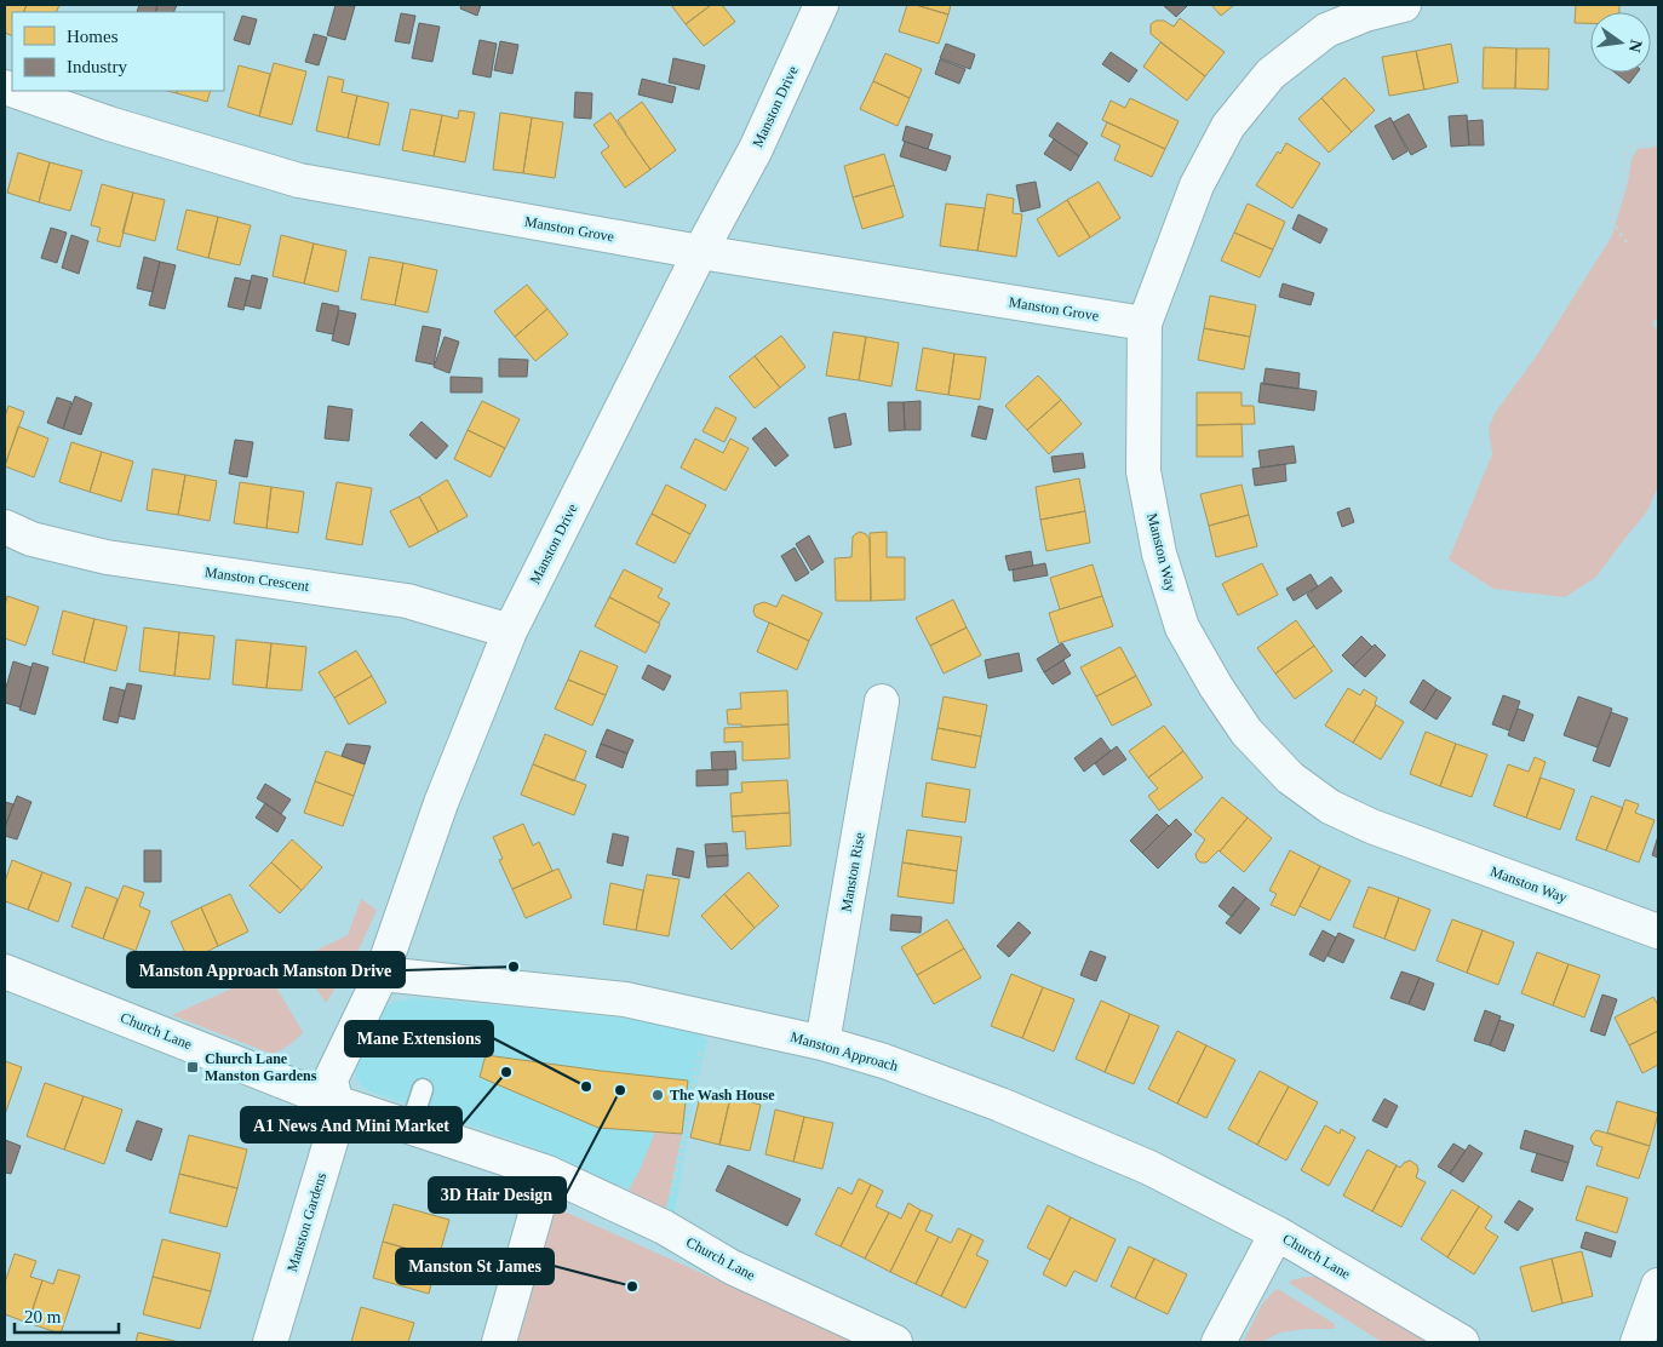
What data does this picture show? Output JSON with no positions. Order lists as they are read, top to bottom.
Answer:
{
  "streets": {
    "street": [
      "Manston Drive",
      "Manston Grove",
      "Manston Way",
      "Manston Crescent",
      "Manston Rise",
      "Church Lane",
      "Manston Approach",
      "Manston Gardens"
    ]
  },
  "crossings": [
    ["Manston Drive", "Manston Grove"],
    ["Manston Drive", "Manston Crescent"],
    ["Manston Drive", "Church Lane"],
    ["Manston Drive", "Manston Approach"],
    ["Manston Drive", "Manston Gardens"],
    ["Manston Grove", "Manston Way"],
    ["Manston Rise", "Manston Approach"],
    ["Church Lane", "Manston Approach"],
    ["Church Lane", "Manston Gardens"]
  ],
  "places": {
    "other": [
      "Manston Approach Manston Drive",
      "A1 News And Mini Market",
      "Mane Extensions",
      "3D Hair Design",
      "The Wash House",
      "Manston St James"
    ],
    "transit": ["Church Lane Manston Gardens"]
  },
  "legend": ["Homes", "Industry"],
  "scale_bar": "20 m",
  "north": "right"
}
